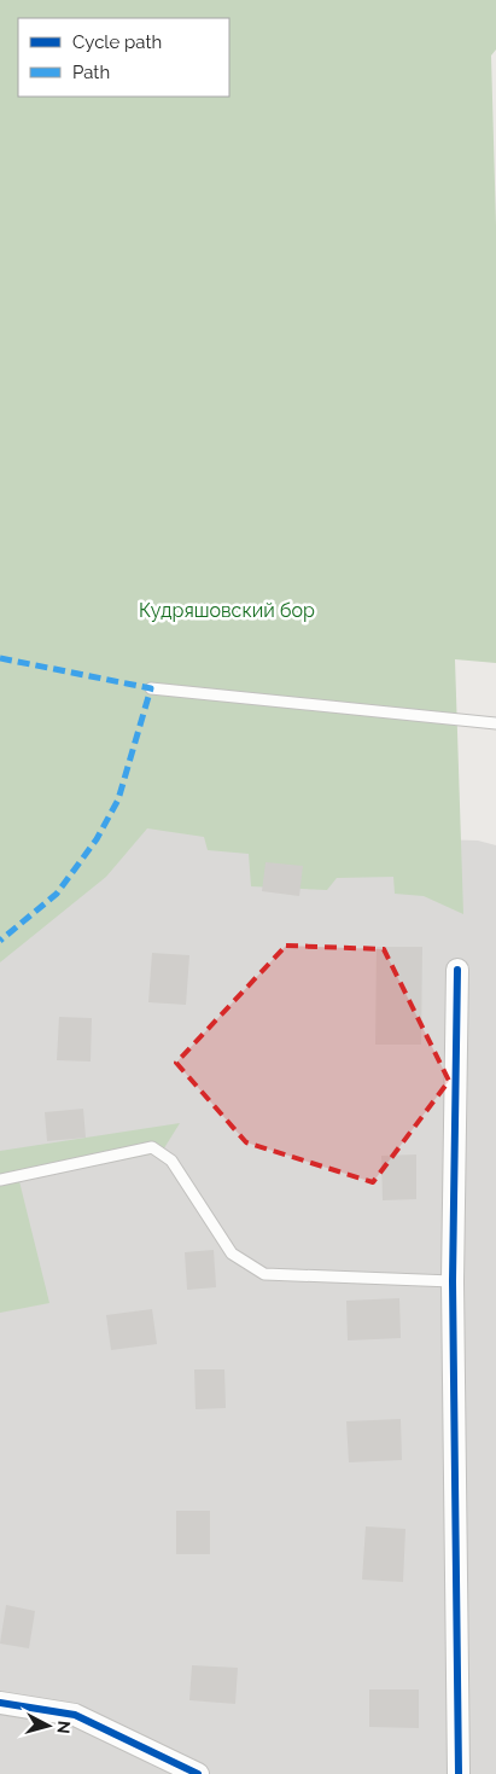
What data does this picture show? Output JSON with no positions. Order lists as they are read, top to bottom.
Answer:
{
  "parks": ["Кудряшовский бор"],
  "legend": ["Cycle path", "Path"],
  "north": "right"
}
